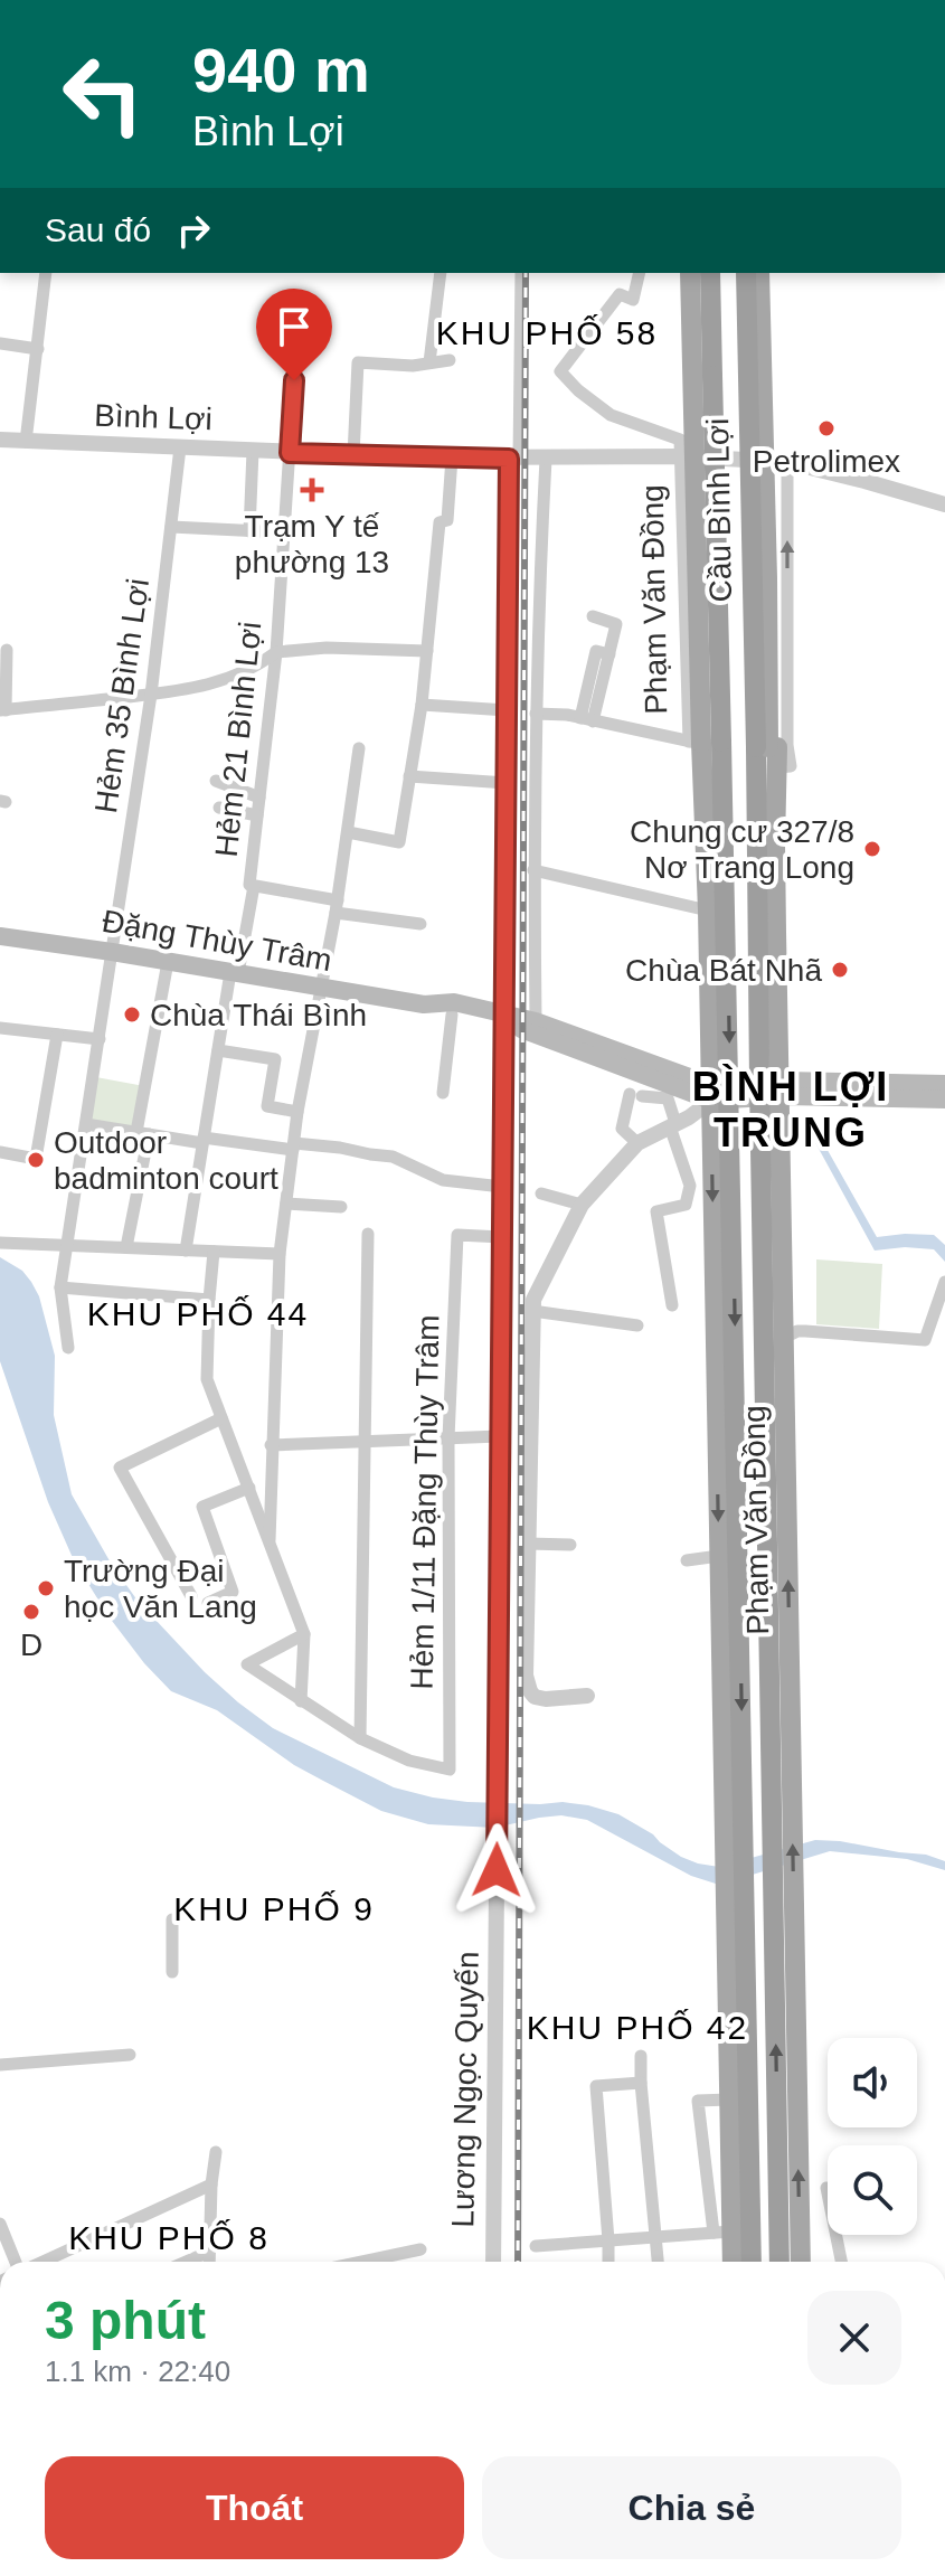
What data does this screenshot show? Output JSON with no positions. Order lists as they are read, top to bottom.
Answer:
{
  "streets": {
    "highway": ["Cầu Bình Lợi", "Phạm Văn Đồng"],
    "main road": ["Đặng Thùy Trâm"],
    "street": [
      "Bình Lợi",
      "Hẻm 35 Bình Lợi",
      "Hẻm 21 Bình Lợi",
      "Hẻm 1/11 Đặng Thùy Trâm",
      "Lương Ngọc Quyến"
    ]
  },
  "crossings": [
    ["Bình Lợi", "Phạm Văn Đồng"],
    ["Bình Lợi", "Hẻm 35 Bình Lợi"],
    ["Bình Lợi", "Hẻm 21 Bình Lợi"],
    ["Bình Lợi", "Lương Ngọc Quyến"],
    ["Cầu Bình Lợi", "Phạm Văn Đồng"],
    ["Phạm Văn Đồng", "Đặng Thùy Trâm"],
    ["Hẻm 35 Bình Lợi", "Đặng Thùy Trâm"],
    ["Hẻm 21 Bình Lợi", "Đặng Thùy Trâm"],
    ["Đặng Thùy Trâm", "Lương Ngọc Quyến"],
    ["Hẻm 1/11 Đặng Thùy Trâm", "Lương Ngọc Quyến"]
  ],
  "districts": [
    "KHU PHỐ 58",
    "BÌNH LỢI TRUNG",
    "KHU PHỐ 44",
    "KHU PHỐ 9",
    "KHU PHỐ 42",
    "KHU PHỐ 8"
  ],
  "places": {
    "other": [
      "Petrolimex",
      "Chung cư 327/8 Nơ Trang Long",
      "Chùa Bát Nhã",
      "Chùa Thái Bình",
      "Outdoor badminton court",
      "Trường Đại học Văn Lang",
      "D"
    ],
    "health": ["Trạm Y tế phường 13"]
  },
  "page": {
    "turn": ["940 m", "Bình Lợi"],
    "then": "Sau đó",
    "heading": ["3 phút", "1.1 km · 22:40"],
    "buttons": ["Thoát", "Chia sẻ"]
  }
}
